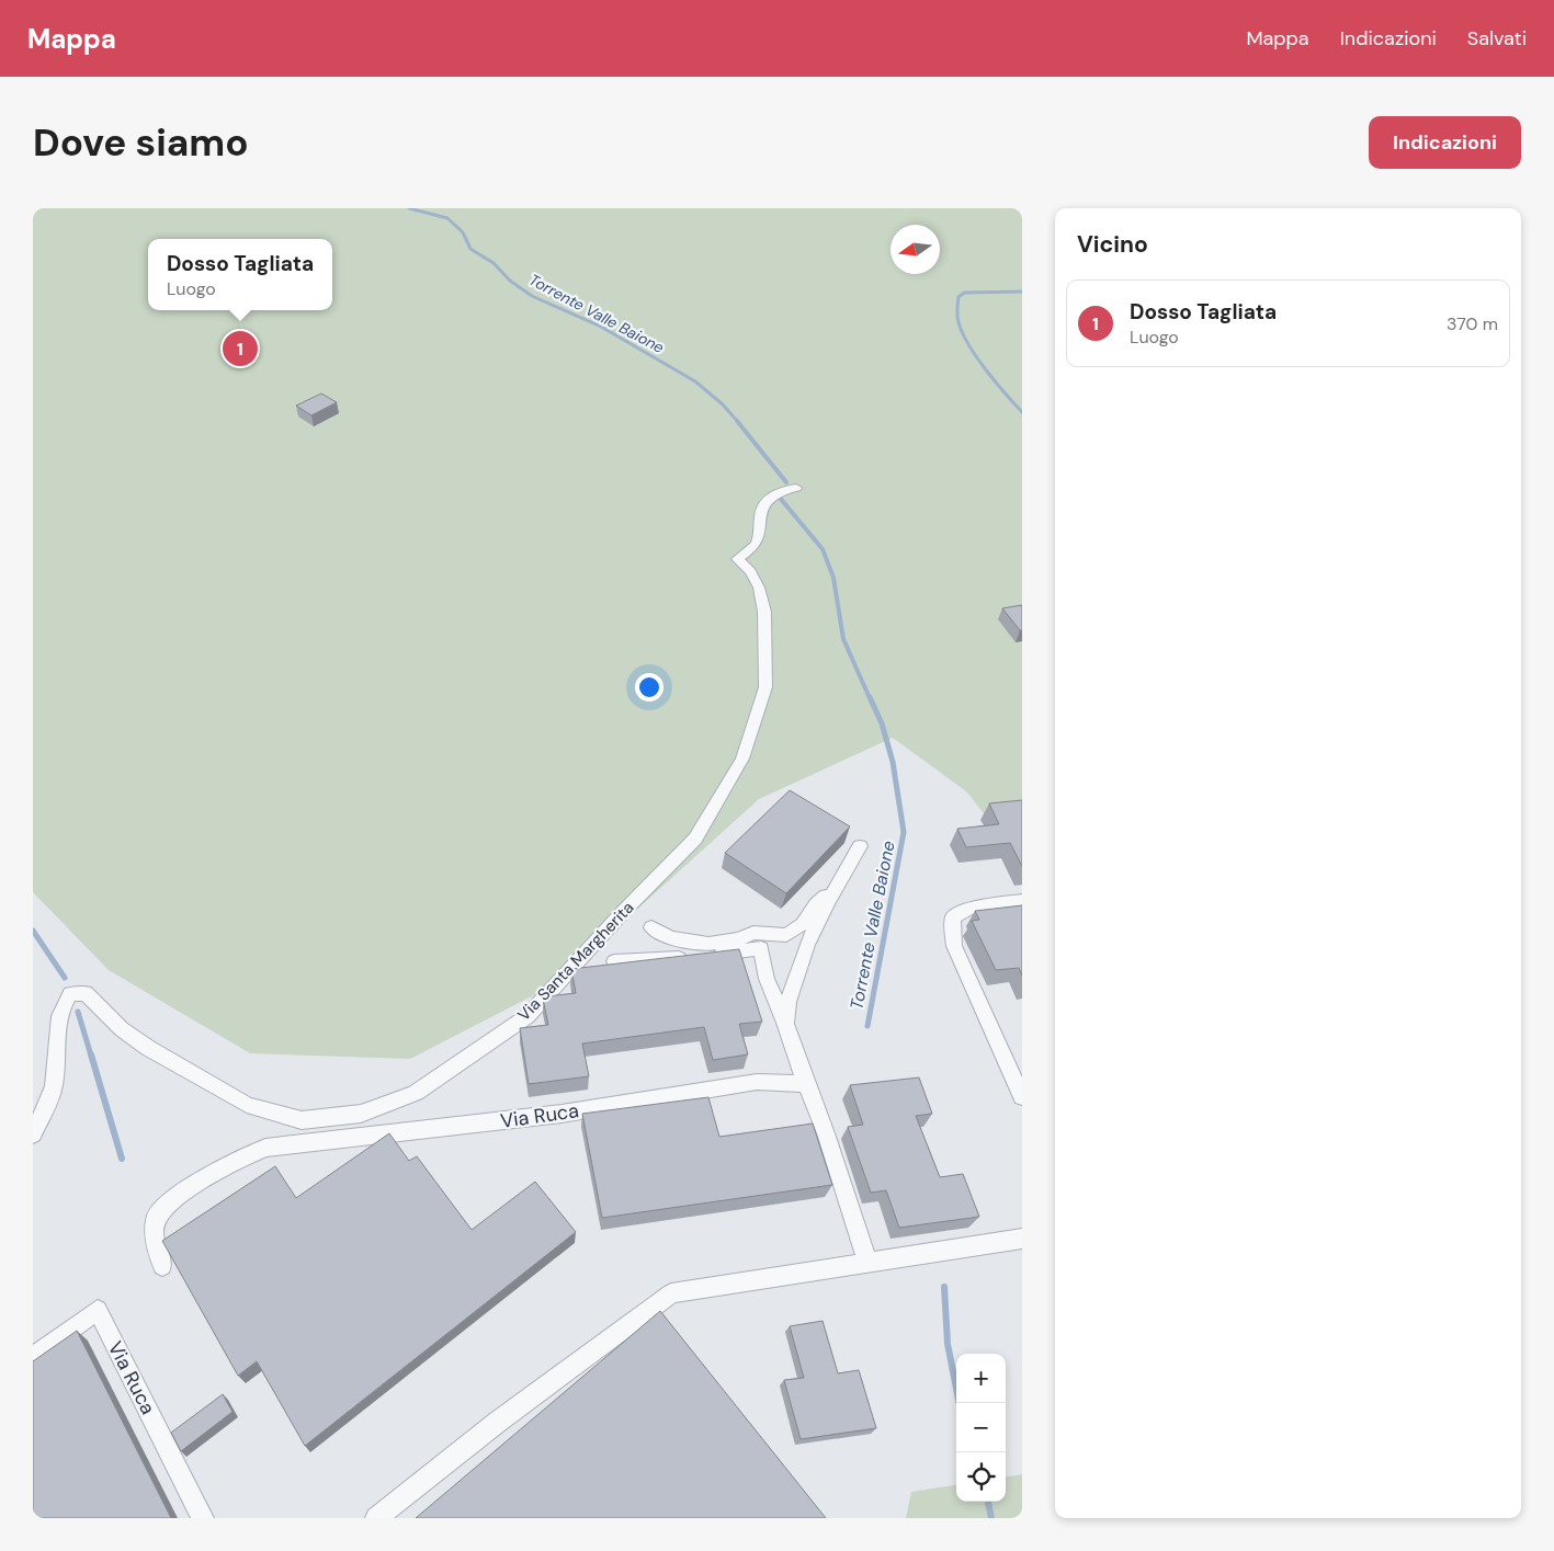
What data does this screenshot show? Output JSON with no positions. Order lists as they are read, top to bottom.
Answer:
{
  "streets": {
    "street": ["Via Santa Margherita", "Via Ruca"]
  },
  "water": ["Torrente Valle Baione"],
  "north": "left",
  "page": {
    "header": "Mappa",
    "nav": ["Mappa", "Indicazioni", "Salvati"],
    "buttons": "Indicazioni",
    "title": "Dove siamo",
    "heading": "Vicino",
    "popup": ["Dosso Tagliata", "Luogo"],
    "list": [
      {
        "mark": "1",
        "name": "Dosso Tagliata",
        "note": "Luogo",
        "value": "370 m"
      }
    ],
    "pins": "1",
    "map_buttons": ["+", "−"]
  }
}
